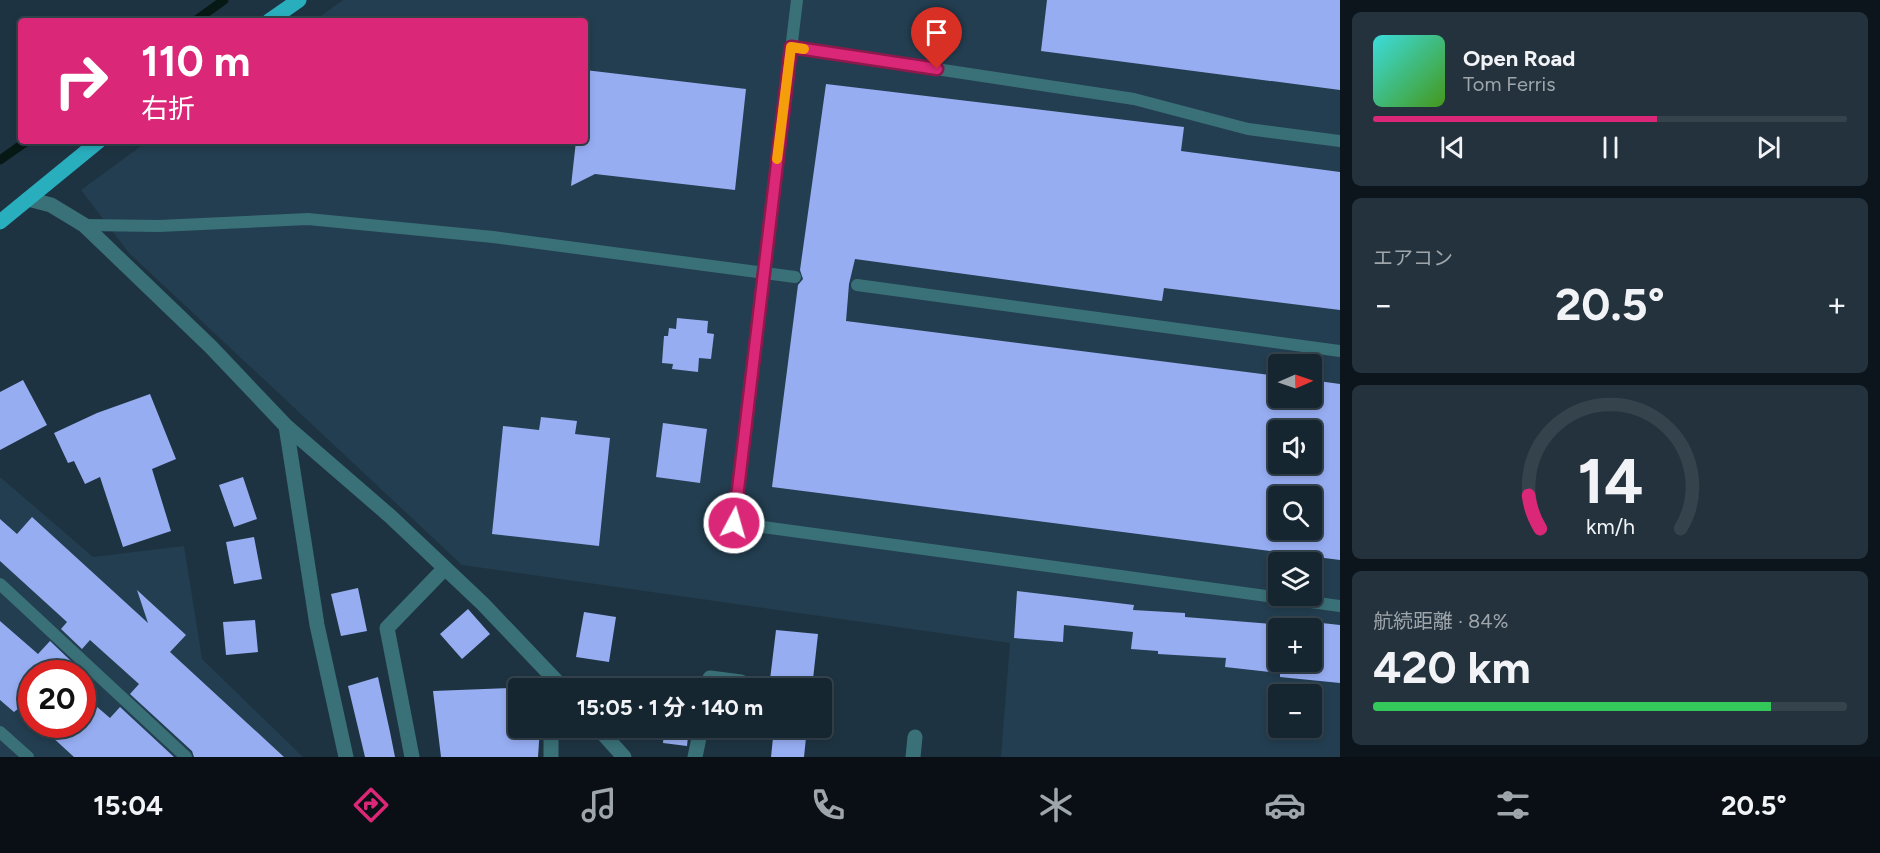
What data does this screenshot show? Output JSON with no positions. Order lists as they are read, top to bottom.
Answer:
{
  "north": "right",
  "page": {
    "turn": ["110 m", "右折"],
    "song": ["Open Road", "Tom Ferris"],
    "tile": [
      "エアコン",
      ["航続距離 · 84%", "420 km"]
    ],
    "heat": ["−", "20.5°", "+"],
    "map_buttons": ["+", "−"],
    "limit": "20",
    "trip": "15:05 · 1 分 · 140 m",
    "tabs": ["15:04", "20.5°"],
    "gauge": ["14", "km/h"]
  }
}
